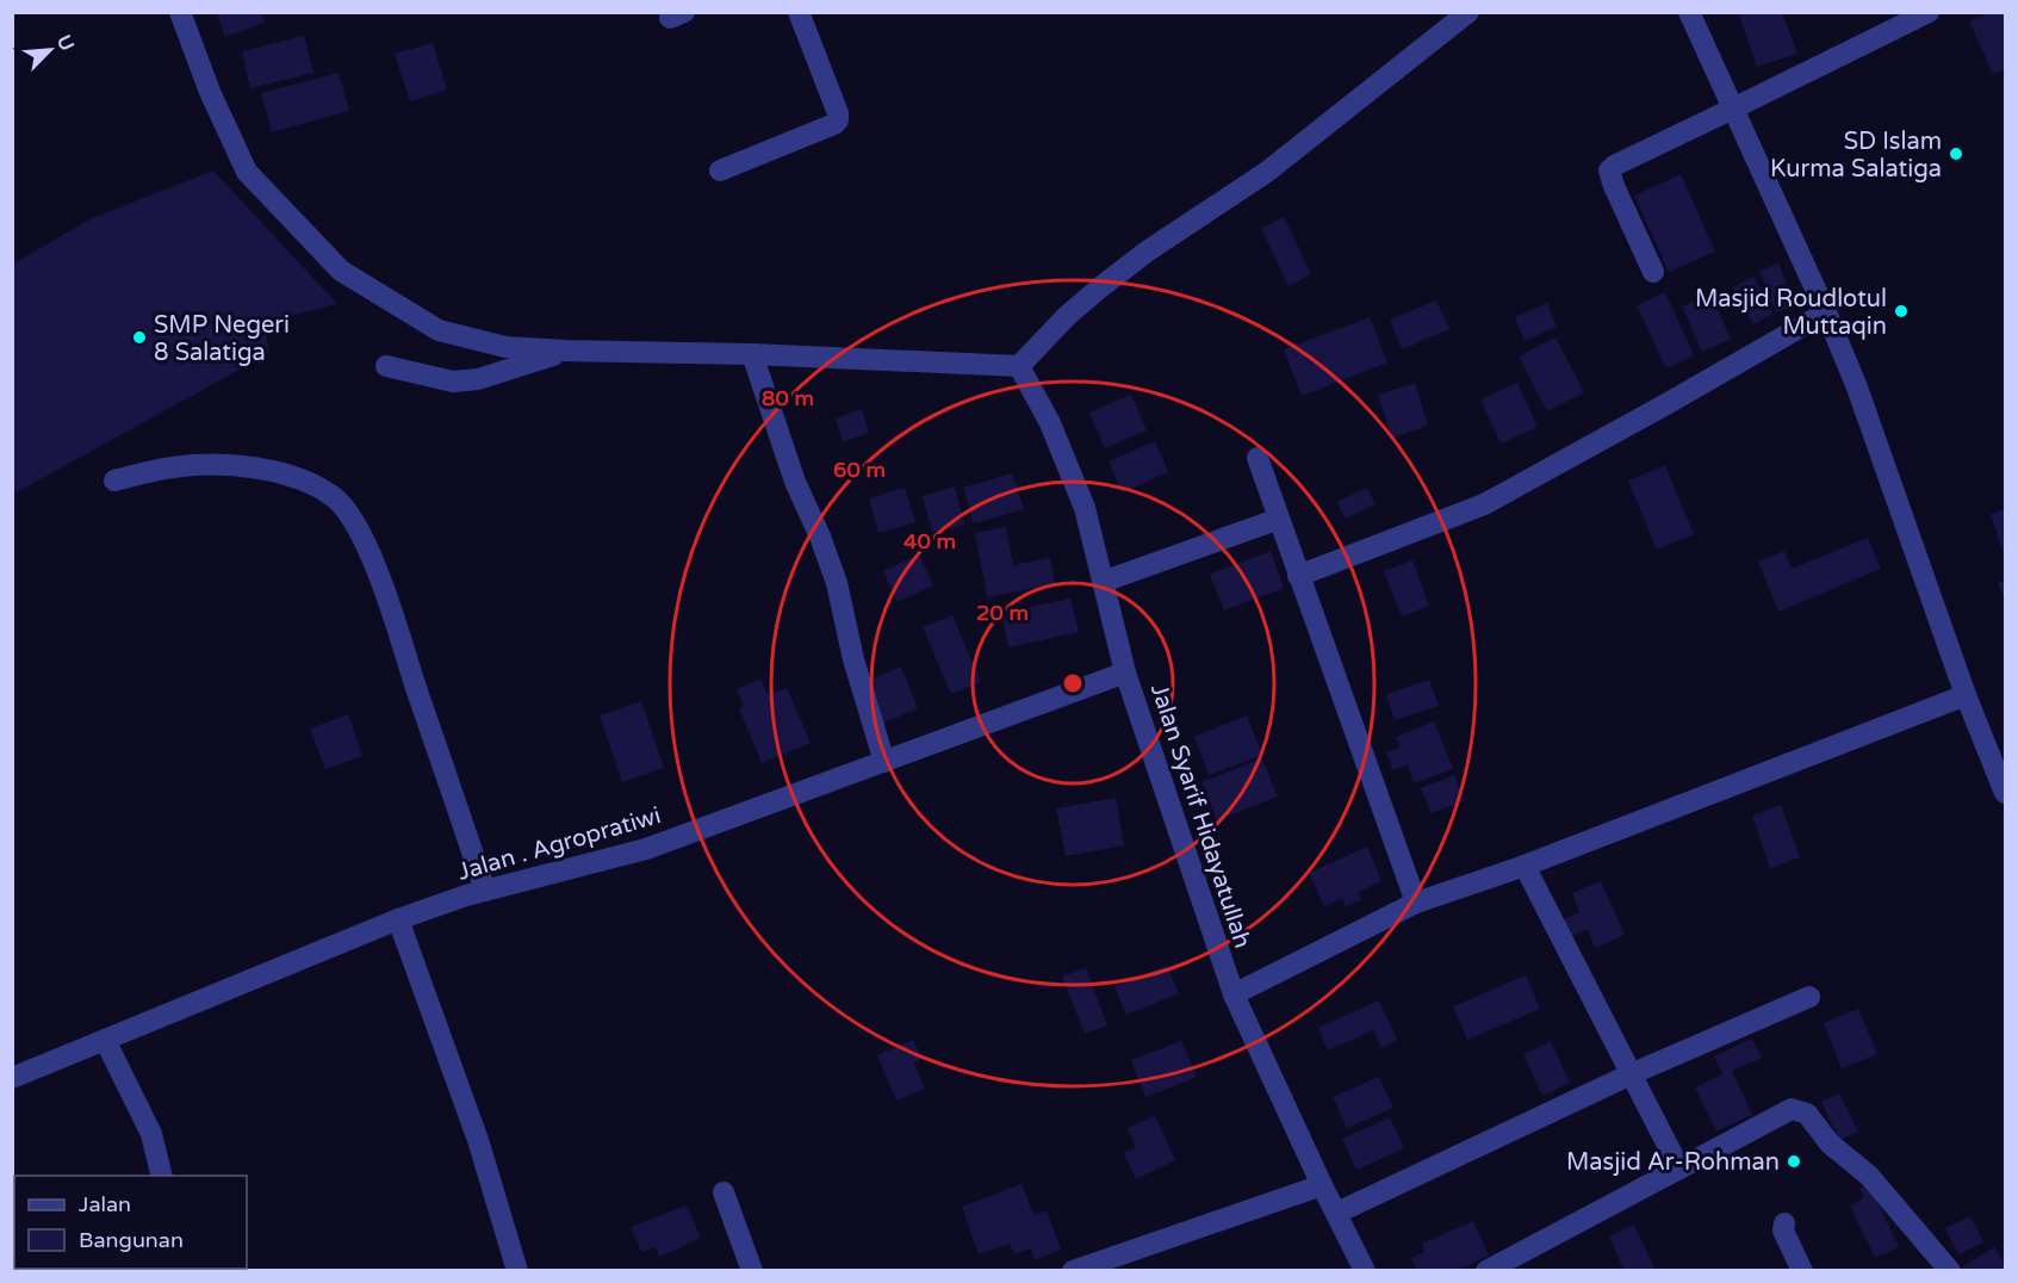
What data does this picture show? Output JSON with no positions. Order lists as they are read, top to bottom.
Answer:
{
  "streets": {
    "street": ["Jalan Syarif Hidayatullah", "Jalan . Agropratiwi"]
  },
  "crossings": [
    ["Jalan Syarif Hidayatullah", "Jalan . Agropratiwi"]
  ],
  "places": [
    "SD Islam Kurma Salatiga",
    "Masjid Roudlotul Muttaqin",
    "SMP Negeri 8 Salatiga",
    "Masjid Ar-Rohman"
  ],
  "legend": ["Jalan", "Bangunan"],
  "north": "top right",
  "rings": [
    "80 m",
    "60 m",
    "40 m",
    "20 m"
  ]
}
